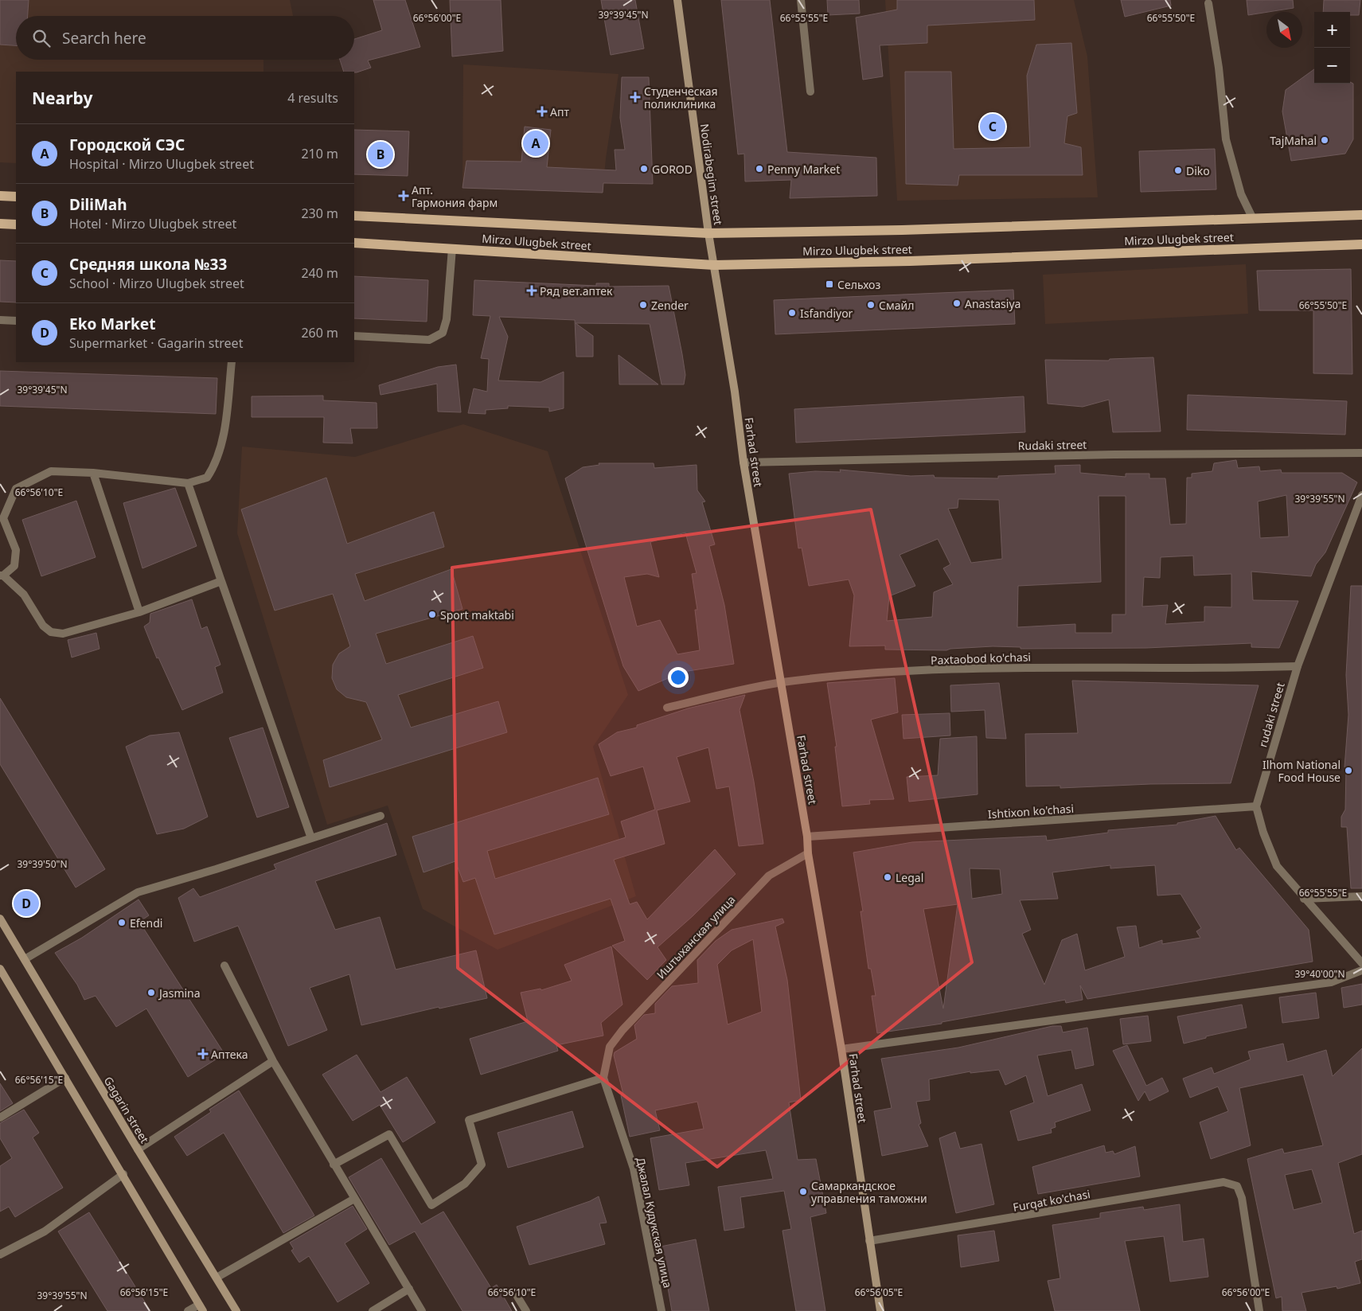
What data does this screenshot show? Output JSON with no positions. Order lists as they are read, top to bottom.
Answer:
{
  "streets": {
    "main road": ["Mirzo Ulugbek street"],
    "street": [
      "Nodirabegim street",
      "Rudaki street",
      "Farhad street",
      "Paxtaobod ko'chasi",
      "rudaki street",
      "Ishtixon ko'chasi",
      "Иштыханская улица",
      "Gagarin street",
      "Furqat ko'chasi",
      "Джалал Кудукская улица"
    ]
  },
  "crossings": [
    ["Nodirabegim street", "Mirzo Ulugbek street"],
    ["Nodirabegim street", "Farhad street"],
    ["Mirzo Ulugbek street", "Farhad street"],
    ["Rudaki street", "Farhad street"],
    ["Farhad street", "Paxtaobod ko'chasi"],
    ["Farhad street", "Ishtixon ko'chasi"],
    ["Farhad street", "Иштыханская улица"],
    ["Farhad street", "Furqat ko'chasi"],
    ["Paxtaobod ko'chasi", "rudaki street"],
    ["rudaki street", "Ishtixon ko'chasi"],
    ["Иштыханская улица", "Джалал Кудукская улица"]
  ],
  "places": {
    "health": [
      "Студенческая поликлиника",
      "Апт",
      "Апт. Гармония фарм",
      "Ряд вет.аптек",
      "Аптека"
    ],
    "other": [
      "TajMahal",
      "GOROD",
      "Penny Market",
      "Diko",
      "Anastasiya",
      "Zender",
      "Смайл",
      "Isfandiyor",
      "Sport maktabi",
      "Ilhom National Food House",
      "Legal",
      "Efendi",
      "Jasmina",
      "Самаркандское управления таможни"
    ],
    "transit": ["Сельхоз"]
  },
  "north": "bottom right",
  "page": {
    "map_buttons": ["+", "−"],
    "search": "Search here",
    "heading": ["Nearby", "4 results"],
    "pins": [
      "C",
      "A",
      "B",
      "D"
    ],
    "list": [
      {
        "mark": "A",
        "name": "Городской СЭС",
        "note": "Hospital · Mirzo Ulugbek street",
        "value": "210 m"
      },
      {
        "mark": "B",
        "name": "DiliMah",
        "note": "Hotel · Mirzo Ulugbek street",
        "value": "230 m"
      },
      {
        "mark": "C",
        "name": "Средняя школа №33",
        "note": "School · Mirzo Ulugbek street",
        "value": "240 m"
      },
      {
        "mark": "D",
        "name": "Eko Market",
        "note": "Supermarket · Gagarin street",
        "value": "260 m"
      }
    ]
  },
  "coordinates": [
    "39°39'45\"N",
    "66°56'00\"E",
    "66°55'55\"E",
    "66°55'50\"E",
    "66°56'10\"E",
    "39°39'55\"N",
    "39°39'50\"N",
    "39°40'00\"N",
    "66°56'15\"E",
    "66°56'05\"E"
  ]
}
